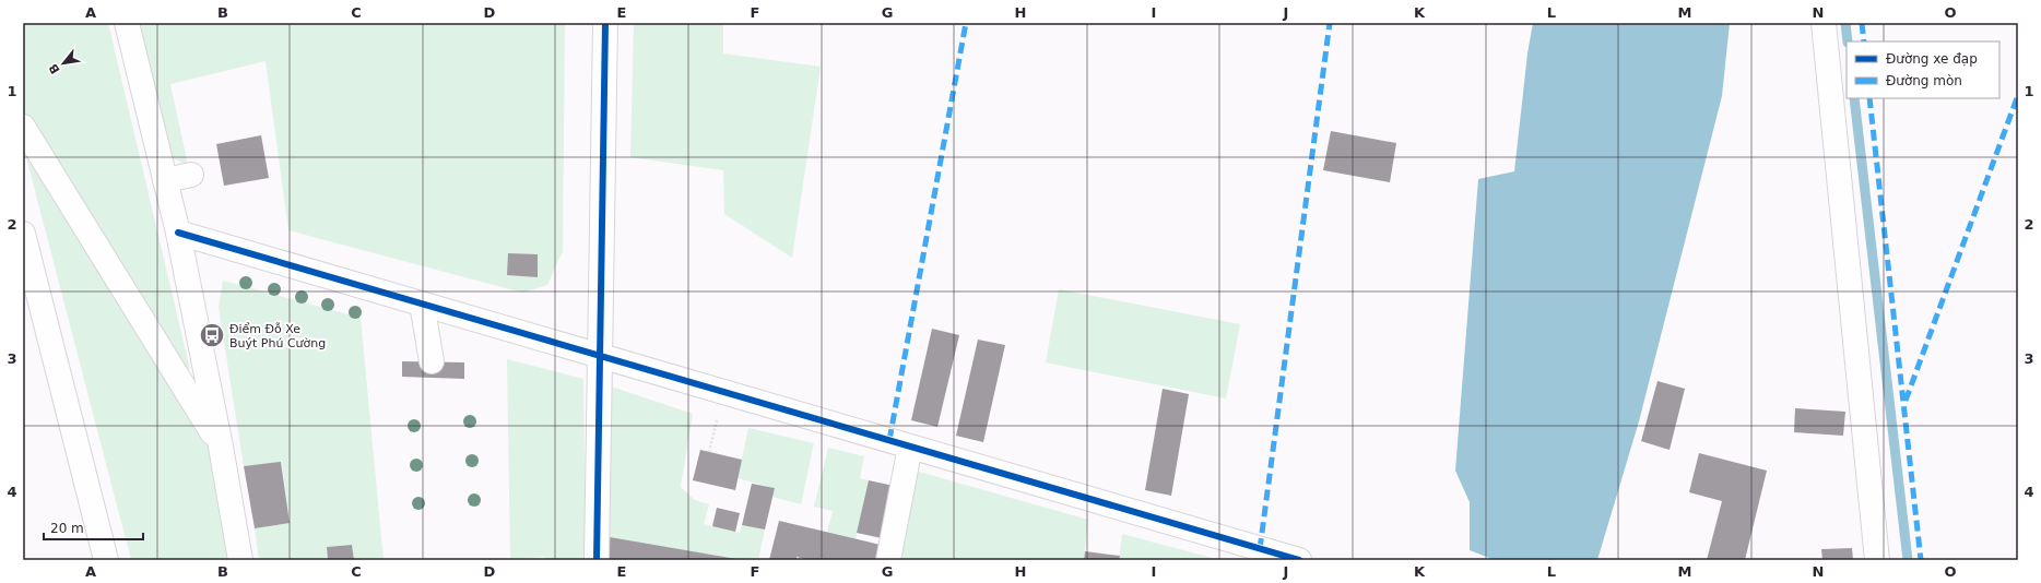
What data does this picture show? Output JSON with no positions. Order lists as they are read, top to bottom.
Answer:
{
  "places": {
    "bus stop": ["Điểm Đỗ Xe Buýt Phú Cường"]
  },
  "legend": ["Đường xe đạp", "Đường mòn"],
  "scale_bar": "20 m",
  "north": "bottom left",
  "grid": {
    "columns": [
      "A",
      "B",
      "C",
      "D",
      "E",
      "F",
      "G",
      "H",
      "I",
      "J",
      "K",
      "L",
      "M",
      "N",
      "O"
    ],
    "rows": [
      "1",
      "2",
      "3",
      "4"
    ]
  }
}
